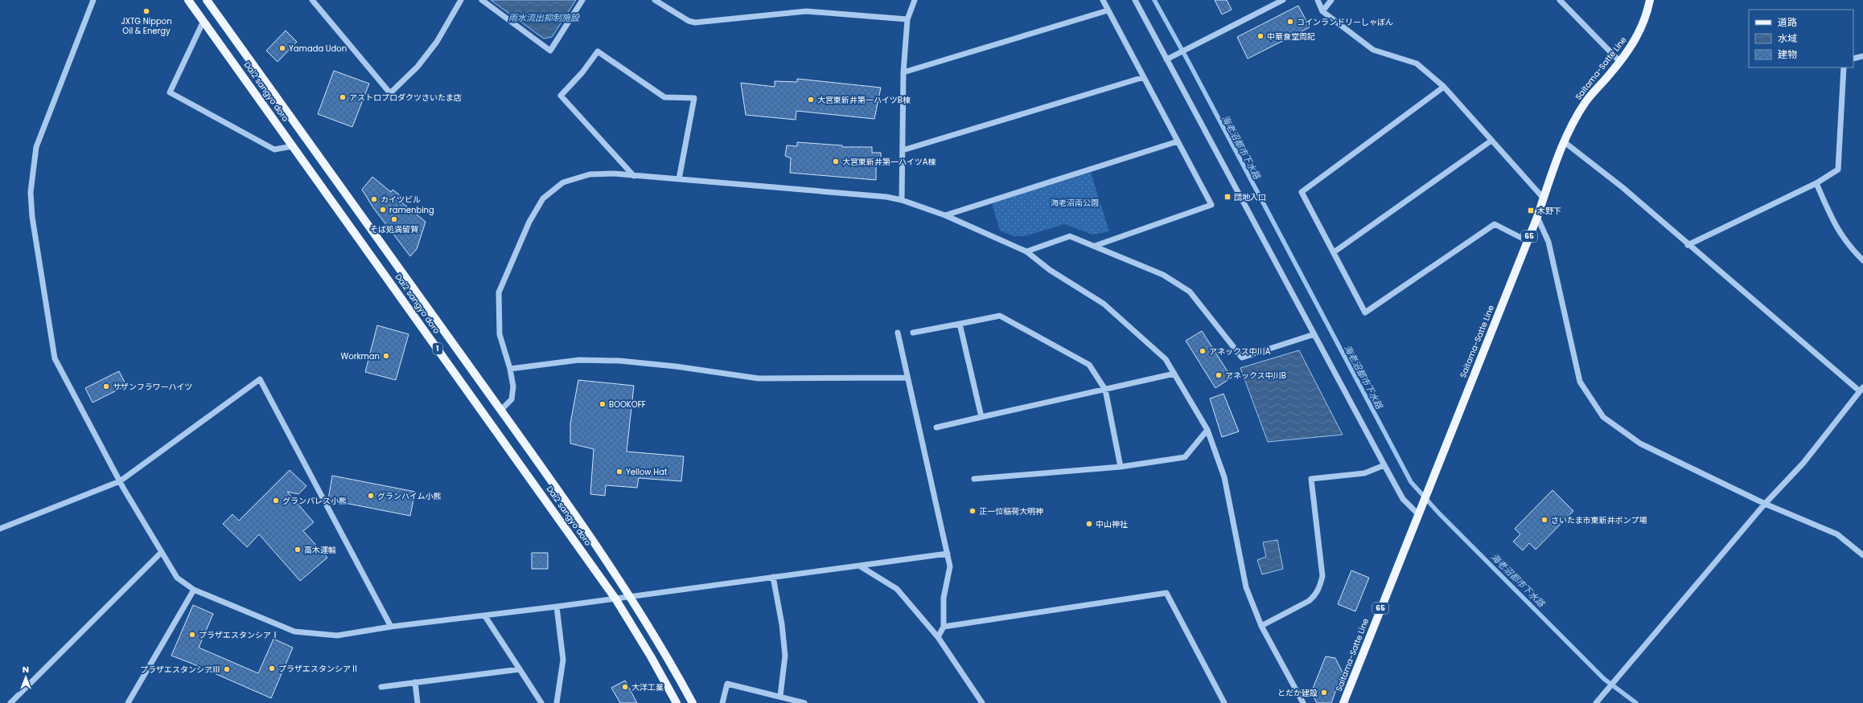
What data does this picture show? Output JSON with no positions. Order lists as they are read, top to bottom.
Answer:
{
  "streets": {
    "main road": [
      "Saitama-Satte Line",
      "Dai2 sangyo doro",
      "65",
      "1"
    ]
  },
  "water": ["雨水流出抑制施設", "海老沼都市下水路"],
  "parks": ["海老沼南公園"],
  "places": {
    "other": [
      "JXTG Nippon Oil & Energy",
      "コインランドリーしゃぼん",
      "中華食堂周記",
      "Yamada Udon",
      "アストロプロダクツさいたま店",
      "大宮東新井第一ハイツB棟",
      "大宮東新井第一ハイツA棟",
      "カイツビル",
      "ramenbing",
      "そば処満留賀",
      "アネックス中川A",
      "Workman",
      "アネックス中川B",
      "サザンフラワーハイツ",
      "BOOKOFF",
      "Yellow Hat",
      "グランハイム小熊",
      "グランパレス小熊",
      "正一位稲荷大明神",
      "さいたま市東新井ポンプ場",
      "中山神社",
      "高木運輸",
      "プラザエスタンシアⅠ",
      "プラザエスタンシアⅡ",
      "プラザエスタンシアⅢ",
      "大洋工業",
      "とだか建設"
    ],
    "transit": ["団地入口", "木野下"]
  },
  "legend": ["道路", "水域", "建物"],
  "north": "top"
}
